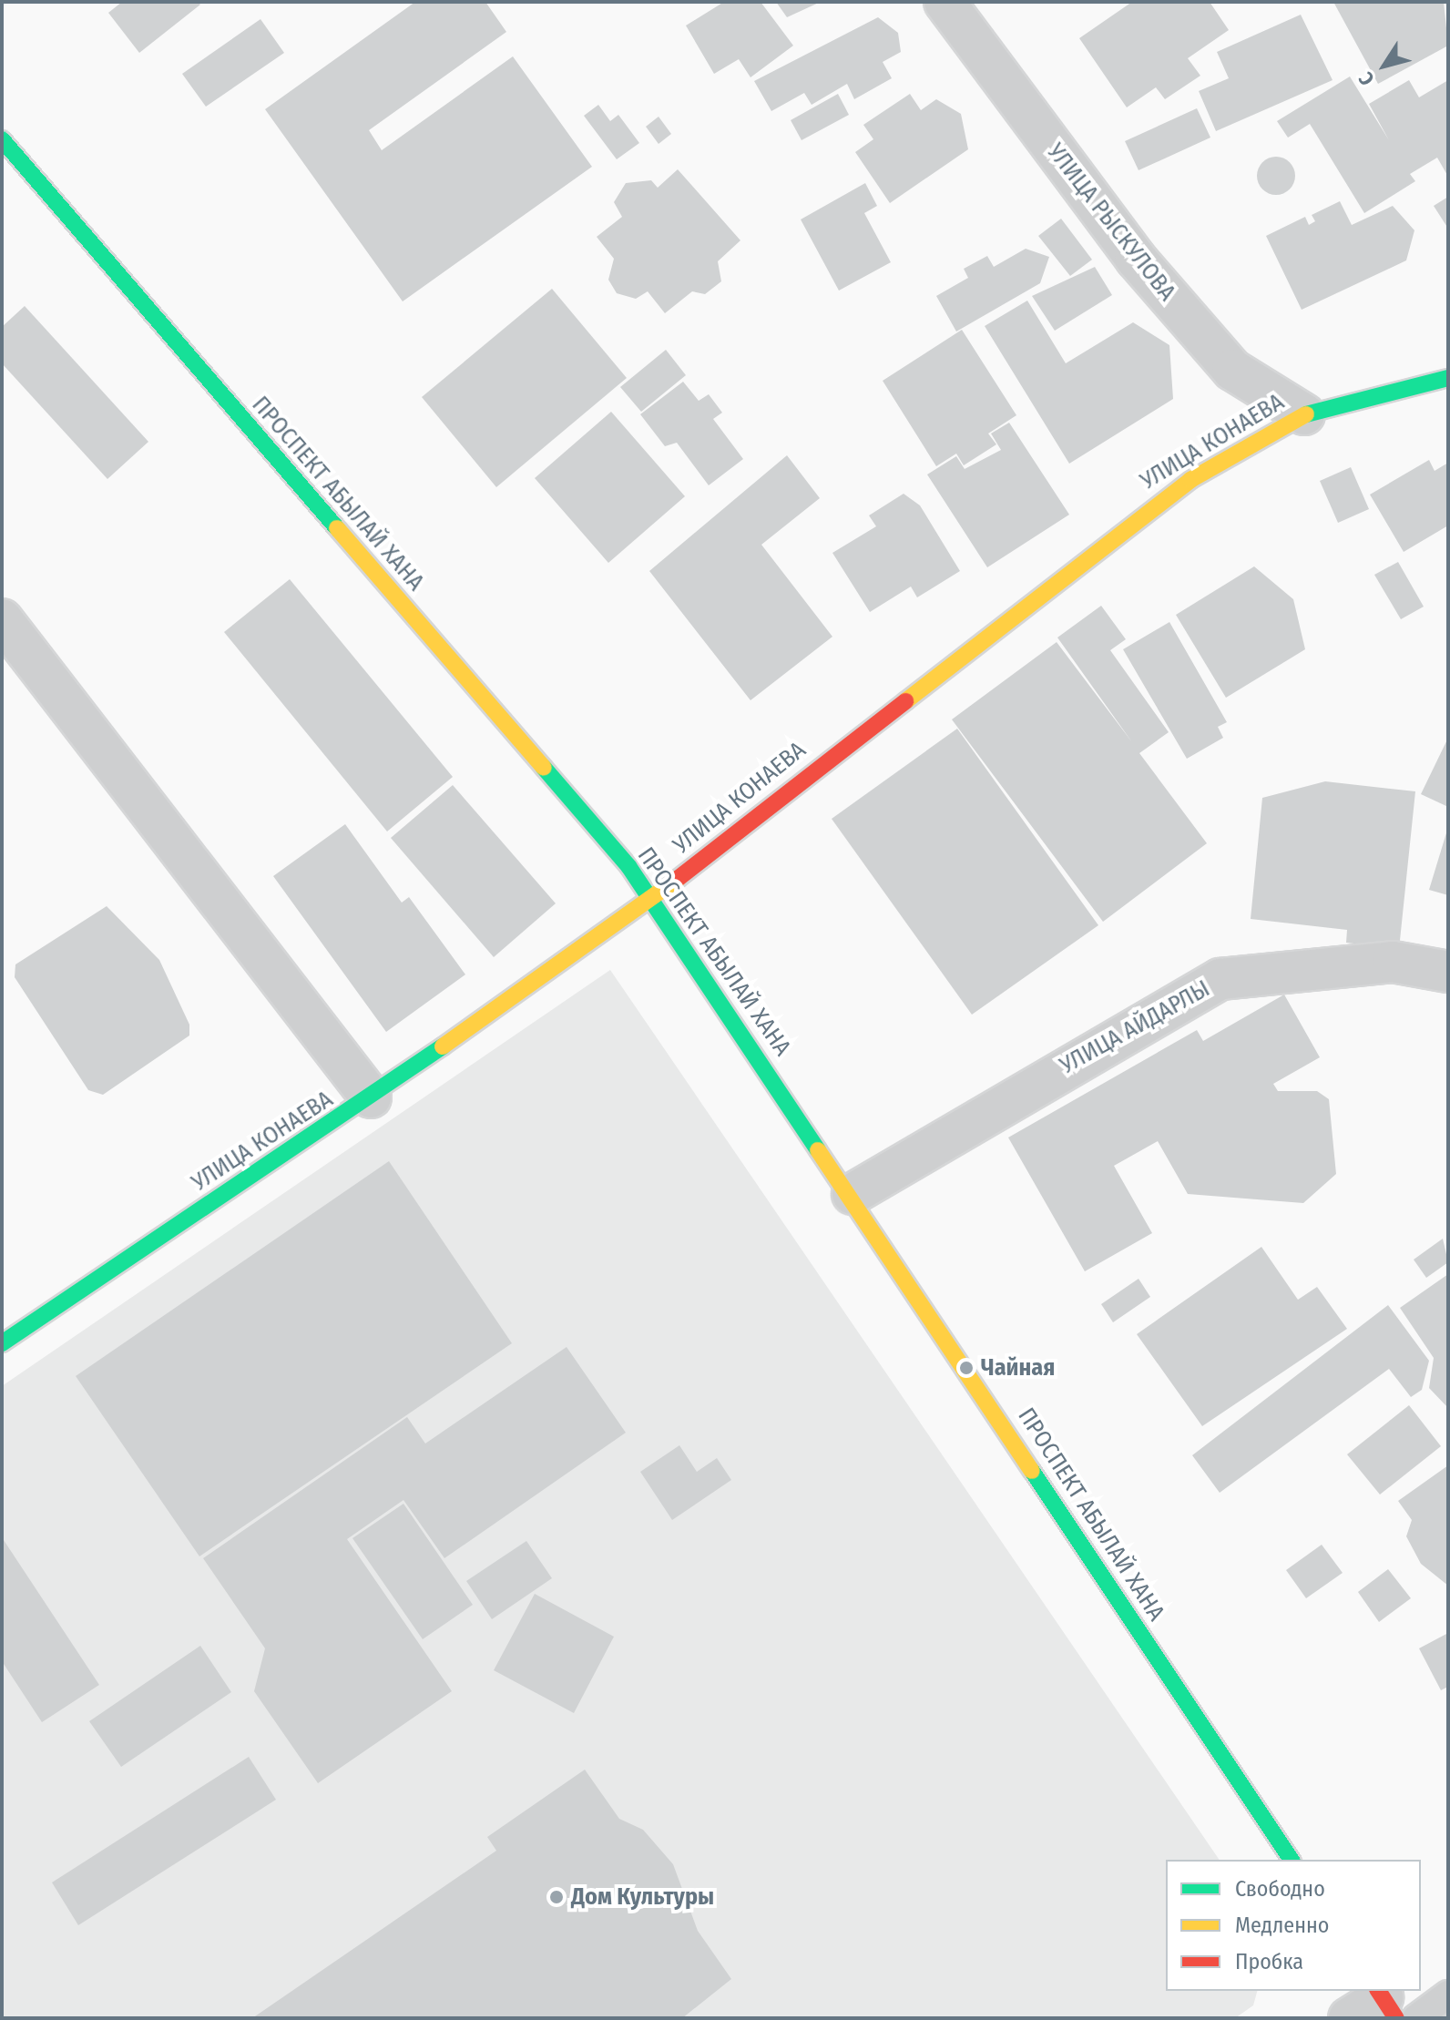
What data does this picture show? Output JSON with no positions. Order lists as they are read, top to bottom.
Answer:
{
  "streets": {
    "main road": ["УЛИЦА КОНАЕВА", "ПРОСПЕКТ АБЫЛАЙ ХАНА"],
    "street": ["УЛИЦА РЫСКУЛОВА", "УЛИЦА АЙДАРЛЫ"]
  },
  "crossings": [
    ["УЛИЦА РЫСКУЛОВА", "УЛИЦА КОНАЕВА"],
    ["УЛИЦА КОНАЕВА", "ПРОСПЕКТ АБЫЛАЙ ХАНА"],
    ["ПРОСПЕКТ АБЫЛАЙ ХАНА", "УЛИЦА АЙДАРЛЫ"]
  ],
  "places": ["Чайная", "Дом Культуры"],
  "legend": ["Свободно", "Медленно", "Пробка"],
  "north": "bottom left"
}
